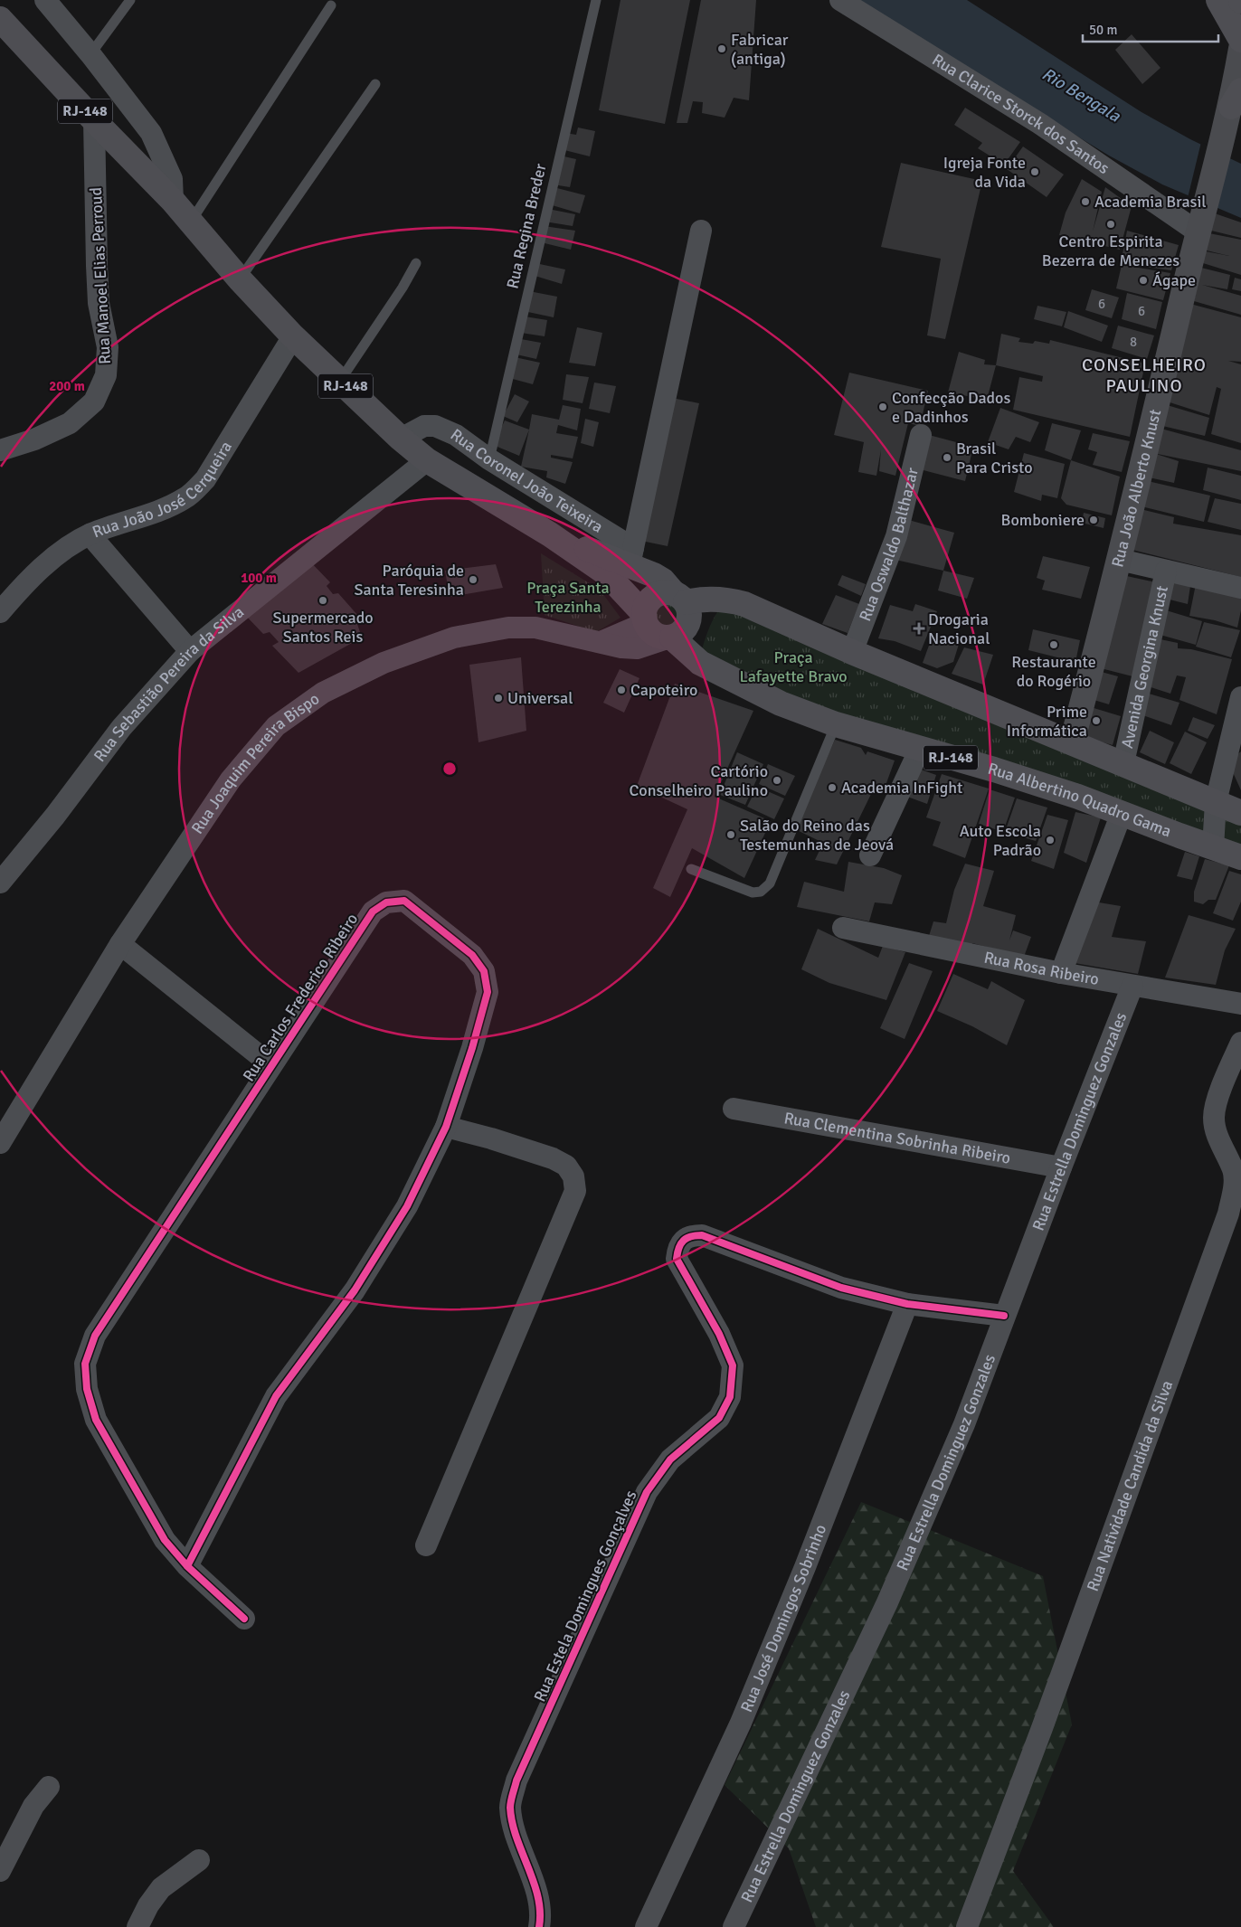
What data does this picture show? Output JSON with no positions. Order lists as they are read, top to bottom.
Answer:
{
  "streets": {
    "main road": ["RJ-148", "Rua Albertino Quadro Gama"],
    "street": [
      "Rua Clarice Storck dos Santos",
      "Rua Manoel Elias Perroud",
      "Rua Coronel João Teixeira",
      "Rua João José Cerqueira",
      "Rua João Alberto Knust",
      "Rua Oswaldo Balthazar",
      "Avenida Georgina Knust",
      "Rua Sebastião Pereira da Silva",
      "Rua Joaquim Pereira Bispo",
      "Rua Rosa Ribeiro",
      "Rua Carlos Frederico Ribeiro",
      "Rua Estrella Dominguez Gonzales",
      "Rua Clementina Sobrinha Ribeiro",
      "Rua Natividade Candida da Silva",
      "Rua Estela Domingues Gonçalves",
      "Rua José Domingos Sobrinho"
    ],
    "lane": ["Rua Regina Breder"]
  },
  "crossings": [
    ["RJ-148", "Rua Manoel Elias Perroud"],
    ["RJ-148", "Rua Coronel João Teixeira"],
    ["RJ-148", "Rua João José Cerqueira"],
    ["RJ-148", "Rua Sebastião Pereira da Silva"],
    ["RJ-148", "Rua Joaquim Pereira Bispo"],
    ["RJ-148", "Rua Albertino Quadro Gama"],
    ["Rua Clarice Storck dos Santos", "Rua João Alberto Knust"],
    ["Rua Regina Breder", "Rua Coronel João Teixeira"],
    ["Rua Joaquim Pereira Bispo", "Rua Albertino Quadro Gama"],
    ["Rua Joaquim Pereira Bispo", "Rua Carlos Frederico Ribeiro"],
    ["Rua Rosa Ribeiro", "Rua Estrella Dominguez Gonzales"],
    ["Rua Estrella Dominguez Gonzales", "Rua Clementina Sobrinha Ribeiro"],
    ["Rua Estrella Dominguez Gonzales", "Rua Estela Domingues Gonçalves"],
    ["Rua Estela Domingues Gonçalves", "Rua José Domingos Sobrinho"]
  ],
  "districts": ["CONSELHEIRO PAULINO"],
  "water": ["Rio Bengala"],
  "parks": ["Praça Santa Terezinha", "Praça Lafayette Bravo"],
  "places": {
    "other": [
      "Fabricar (antiga)",
      "Igreja Fonte da Vida",
      "Academia Brasil",
      "Centro Espirita Bezerra de Menezes",
      "Ágape",
      "Confecção Dados e Dadinhos",
      "Brasil Para Cristo",
      "Bomboniere",
      "Paróquia de Santa Teresinha",
      "Supermercado Santos Reis",
      "Restaurante do Rogério",
      "Capoteiro",
      "Universal",
      "Prime Informática",
      "Cartório Conselheiro Paulino",
      "Academia InFight",
      "Salão do Reino das Testemunhas de Jeová",
      "Auto Escola Padrão"
    ],
    "health": ["Drogaria Nacional"]
  },
  "house_numbers": ["6", "6", "8"],
  "scale_bar": "50 m",
  "rings": ["200 m", "100 m"]
}
